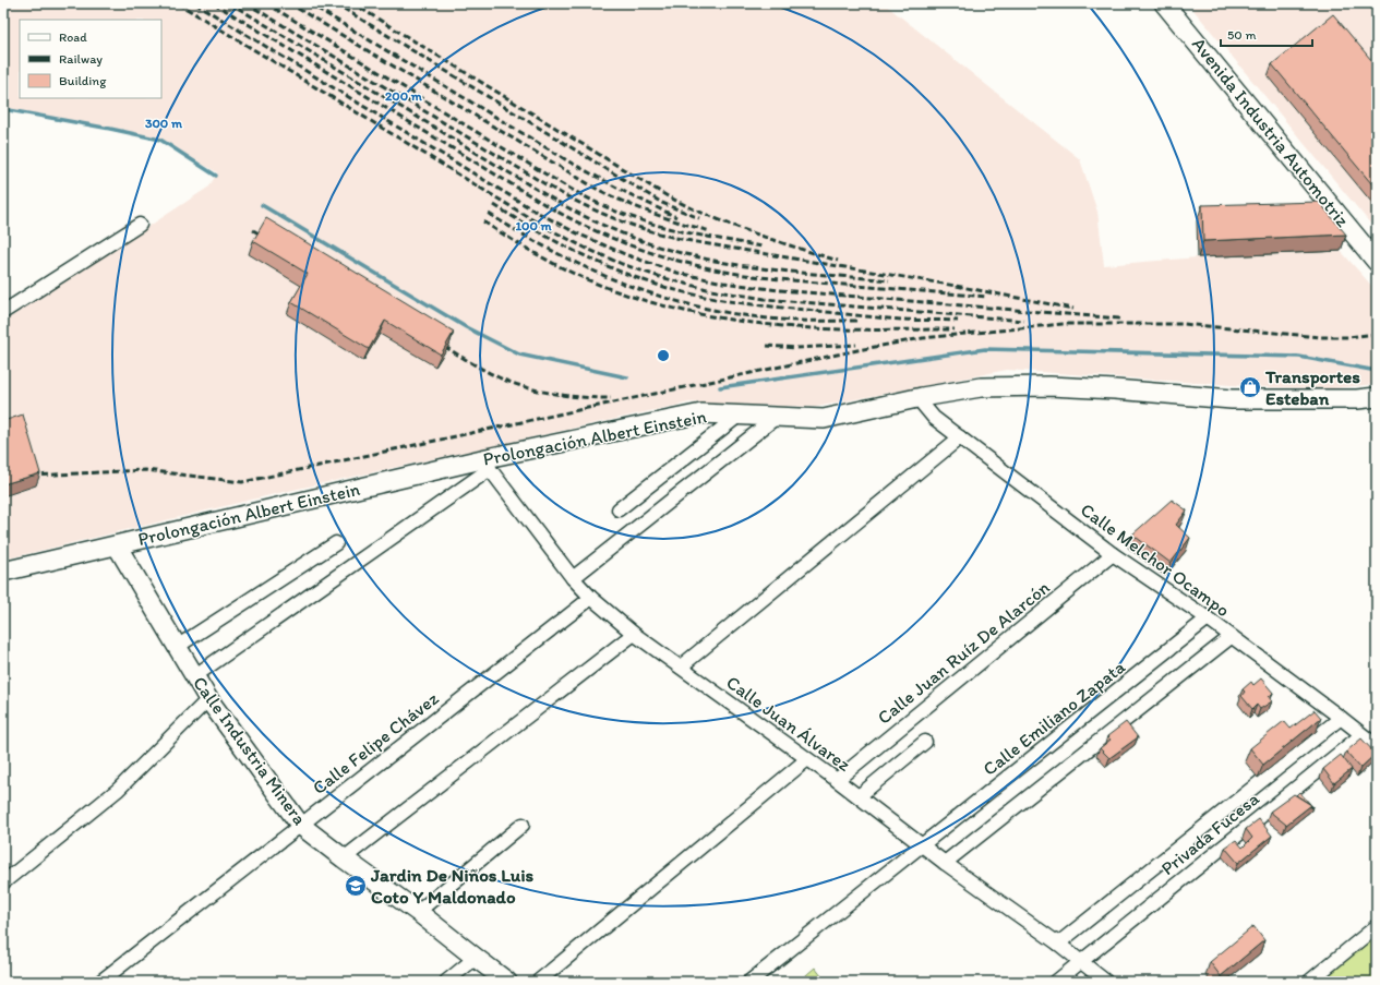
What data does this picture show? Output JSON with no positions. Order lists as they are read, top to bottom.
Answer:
{
  "streets": {
    "main road": ["Avenida Industria Automotriz", "Prolongación Albert Einstein", "Calle Industria Minera"],
    "street": [
      "Calle Melchor Ocampo",
      "Calle Juan Ruíz De Alarcón",
      "Calle Emiliano Zapata",
      "Calle Juan Álvarez",
      "Calle Felipe Chávez",
      "Privada Fucesa"
    ]
  },
  "crossings": [
    ["Prolongación Albert Einstein", "Calle Melchor Ocampo"],
    ["Prolongación Albert Einstein", "Calle Juan Álvarez"],
    ["Prolongación Albert Einstein", "Calle Industria Minera"],
    ["Calle Melchor Ocampo", "Calle Juan Ruíz De Alarcón"],
    ["Calle Melchor Ocampo", "Calle Emiliano Zapata"],
    ["Calle Melchor Ocampo", "Privada Fucesa"],
    ["Calle Juan Ruíz De Alarcón", "Calle Juan Álvarez"],
    ["Calle Emiliano Zapata", "Calle Juan Álvarez"],
    ["Calle Juan Álvarez", "Calle Felipe Chávez"],
    ["Calle Juan Álvarez", "Privada Fucesa"],
    ["Calle Felipe Chávez", "Calle Industria Minera"]
  ],
  "places": {
    "shop": ["Transportes Esteban"],
    "school or university": ["Jardin De Niños Luis Coto Y Maldonado"]
  },
  "legend": ["Road", "Railway", "Building"],
  "scale_bar": "50 m",
  "rings": ["200 m", "300 m", "100 m"]
}
